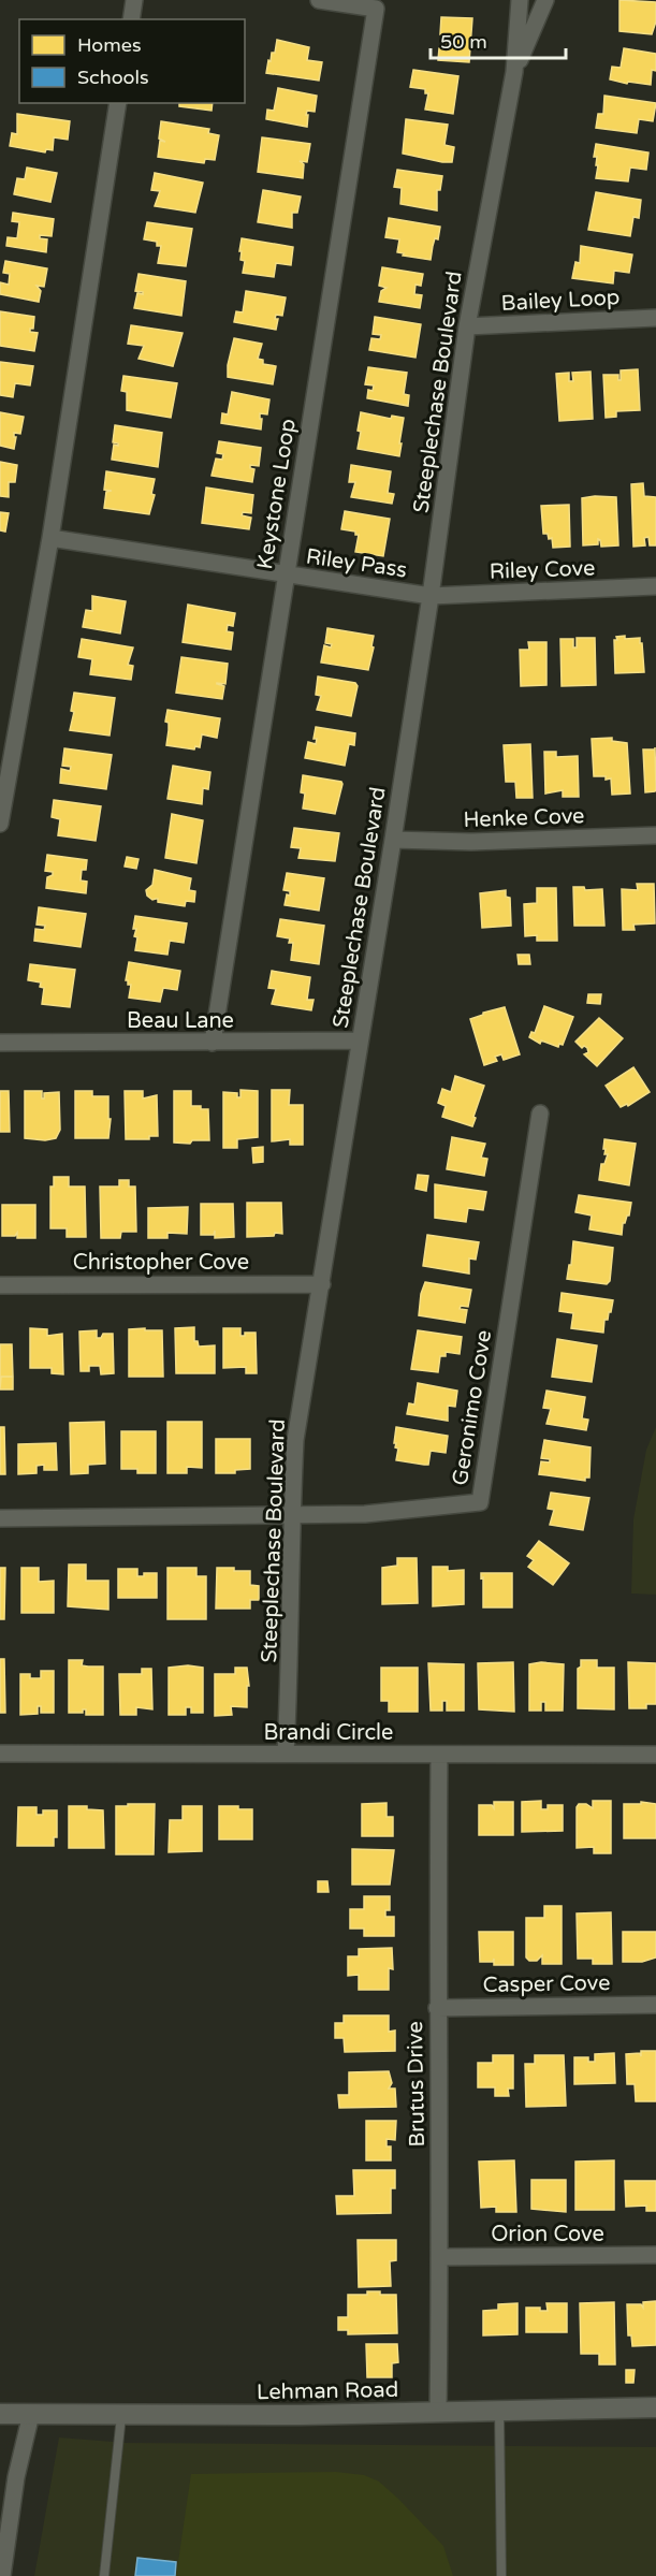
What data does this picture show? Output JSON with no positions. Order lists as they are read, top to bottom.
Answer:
{
  "streets": {
    "street": [
      "Bailey Loop",
      "Steeplechase Boulevard",
      "Keystone Loop",
      "Riley Pass",
      "Riley Cove",
      "Henke Cove",
      "Beau Lane",
      "Christopher Cove",
      "Geronimo Cove",
      "Brandi Circle",
      "Casper Cove",
      "Brutus Drive",
      "Orion Cove",
      "Lehman Road"
    ]
  },
  "crossings": [
    ["Bailey Loop", "Steeplechase Boulevard"],
    ["Steeplechase Boulevard", "Riley Pass"],
    ["Steeplechase Boulevard", "Riley Cove"],
    ["Steeplechase Boulevard", "Henke Cove"],
    ["Steeplechase Boulevard", "Beau Lane"],
    ["Steeplechase Boulevard", "Christopher Cove"],
    ["Steeplechase Boulevard", "Geronimo Cove"],
    ["Steeplechase Boulevard", "Brandi Circle"],
    ["Keystone Loop", "Riley Pass"],
    ["Keystone Loop", "Beau Lane"],
    ["Riley Pass", "Riley Cove"],
    ["Brandi Circle", "Brutus Drive"],
    ["Casper Cove", "Brutus Drive"],
    ["Brutus Drive", "Orion Cove"],
    ["Brutus Drive", "Lehman Road"]
  ],
  "legend": ["Homes", "Schools"],
  "scale_bar": "50 m"
}
